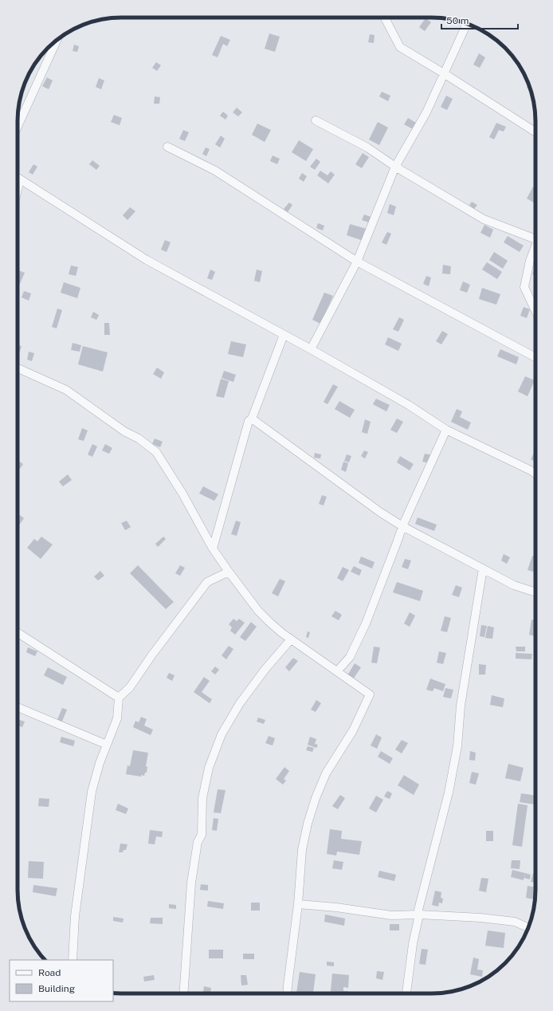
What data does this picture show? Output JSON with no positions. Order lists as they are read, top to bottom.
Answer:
{
  "legend": ["Road", "Building"],
  "scale_bar": "50 m"
}
